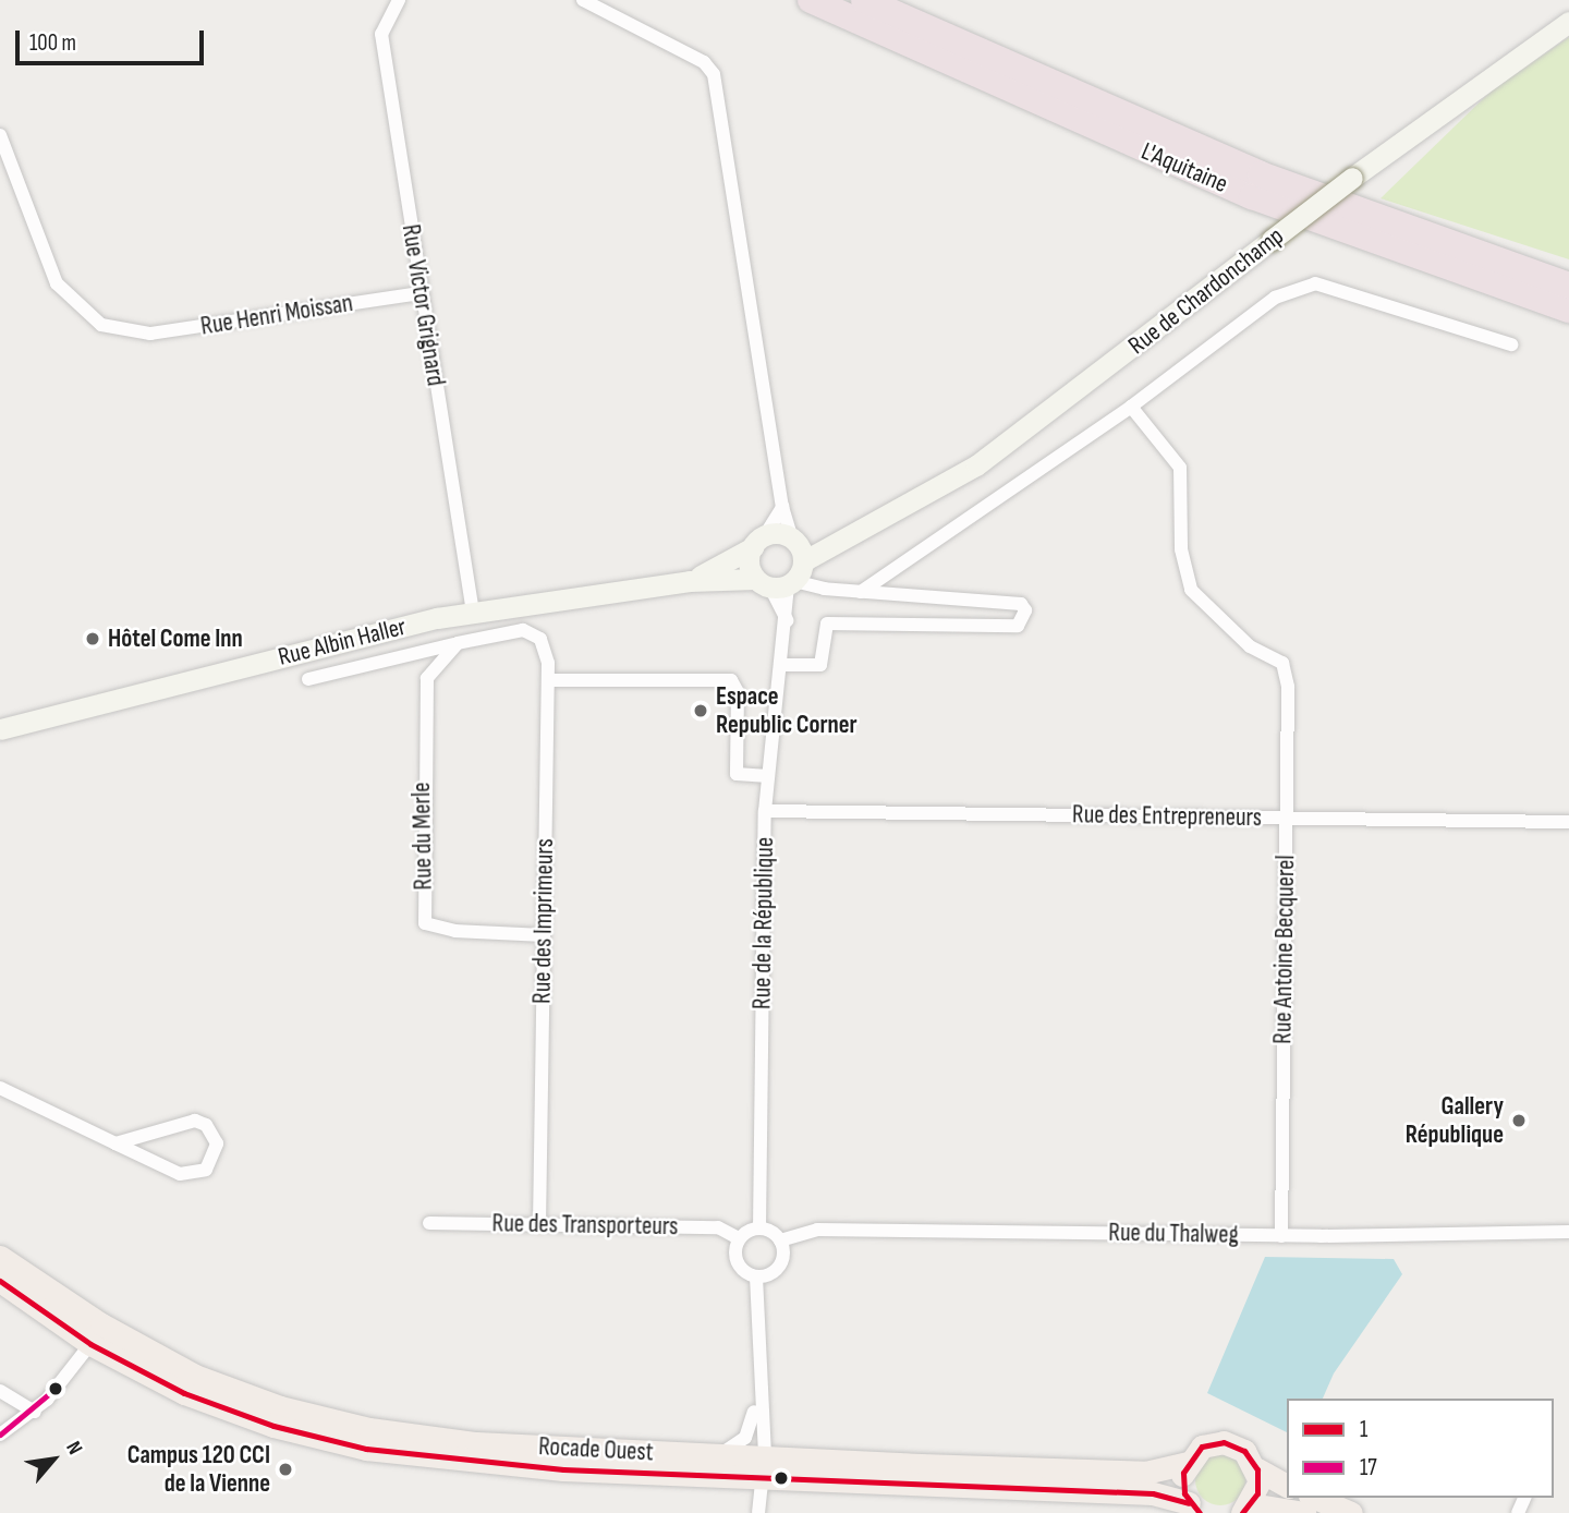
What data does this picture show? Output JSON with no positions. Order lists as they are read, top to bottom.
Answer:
{
  "streets": {
    "highway": ["L'Aquitaine"],
    "main road": ["Rue de Chardonchamp", "Rue Albin Haller", "Rocade Ouest"],
    "street": [
      "Rue Victor Grignard",
      "Rue Henri Moissan",
      "Rue des Entrepreneurs",
      "Rue du Merle",
      "Rue des Imprimeurs",
      "Rue de la République",
      "Rue Antoine Becquerel",
      "Rue des Transporteurs",
      "Rue du Thalweg"
    ]
  },
  "crossings": [
    ["Rue de Chardonchamp", "Rue de la République"],
    ["Rue Victor Grignard", "Rue Henri Moissan"],
    ["Rue Victor Grignard", "Rue Albin Haller"],
    ["Rue des Entrepreneurs", "Rue de la République"],
    ["Rue des Entrepreneurs", "Rue Antoine Becquerel"],
    ["Rue du Merle", "Rue des Imprimeurs"],
    ["Rue des Imprimeurs", "Rue des Transporteurs"],
    ["Rue de la République", "Rue des Transporteurs"],
    ["Rue de la République", "Rue du Thalweg"],
    ["Rue Antoine Becquerel", "Rue du Thalweg"],
    ["Rue des Transporteurs", "Rue du Thalweg"]
  ],
  "places": [
    "Hôtel Come Inn",
    "Espace Republic Corner",
    "Gallery République",
    "Campus 120 CCI de la Vienne"
  ],
  "lines": ["transit line 1", "transit line 17"],
  "legend": ["1", "17"],
  "scale_bar": "100 m",
  "north": "top right"
}
